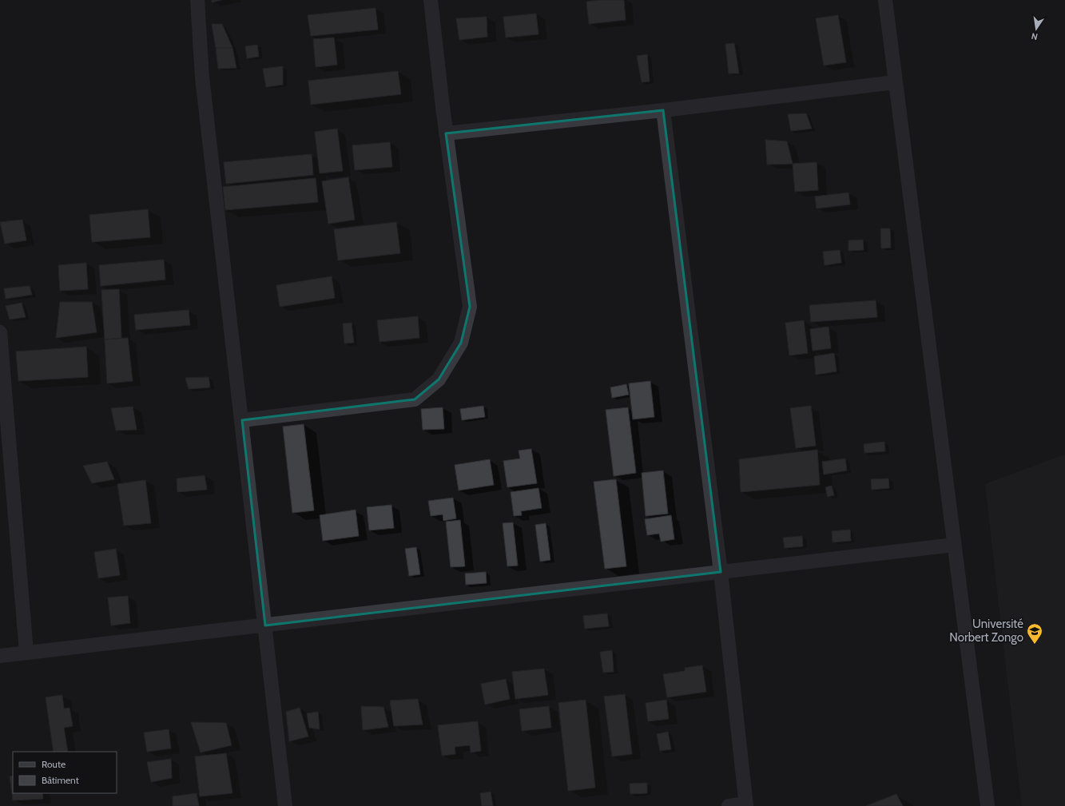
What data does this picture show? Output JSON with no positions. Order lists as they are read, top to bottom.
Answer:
{
  "places": {
    "school or university": ["Université Norbert Zongo"]
  },
  "legend": ["Route", "Bâtiment"],
  "north": "bottom"
}
